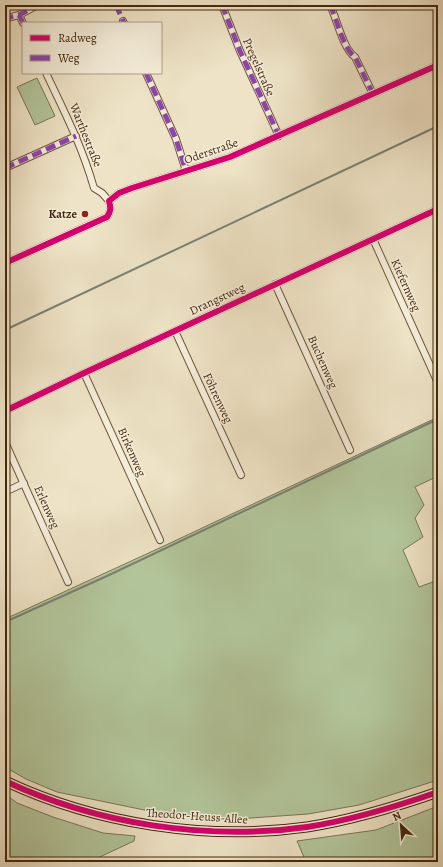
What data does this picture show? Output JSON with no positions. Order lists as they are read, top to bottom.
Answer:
{
  "streets": {
    "street": [
      "Pregelstraße",
      "Warthestraße",
      "Oderstraße",
      "Kiefernweg",
      "Drangstweg",
      "Buchenweg",
      "Föhrenweg",
      "Birkenweg",
      "Erlenweg",
      "Theodor-Heuss-Allee"
    ]
  },
  "crossings": [
    ["Pregelstraße", "Oderstraße"],
    ["Warthestraße", "Oderstraße"],
    ["Kiefernweg", "Drangstweg"],
    ["Drangstweg", "Buchenweg"],
    ["Drangstweg", "Föhrenweg"],
    ["Drangstweg", "Birkenweg"]
  ],
  "places": ["Katze"],
  "legend": ["Radweg", "Weg"],
  "north": "top left"
}
